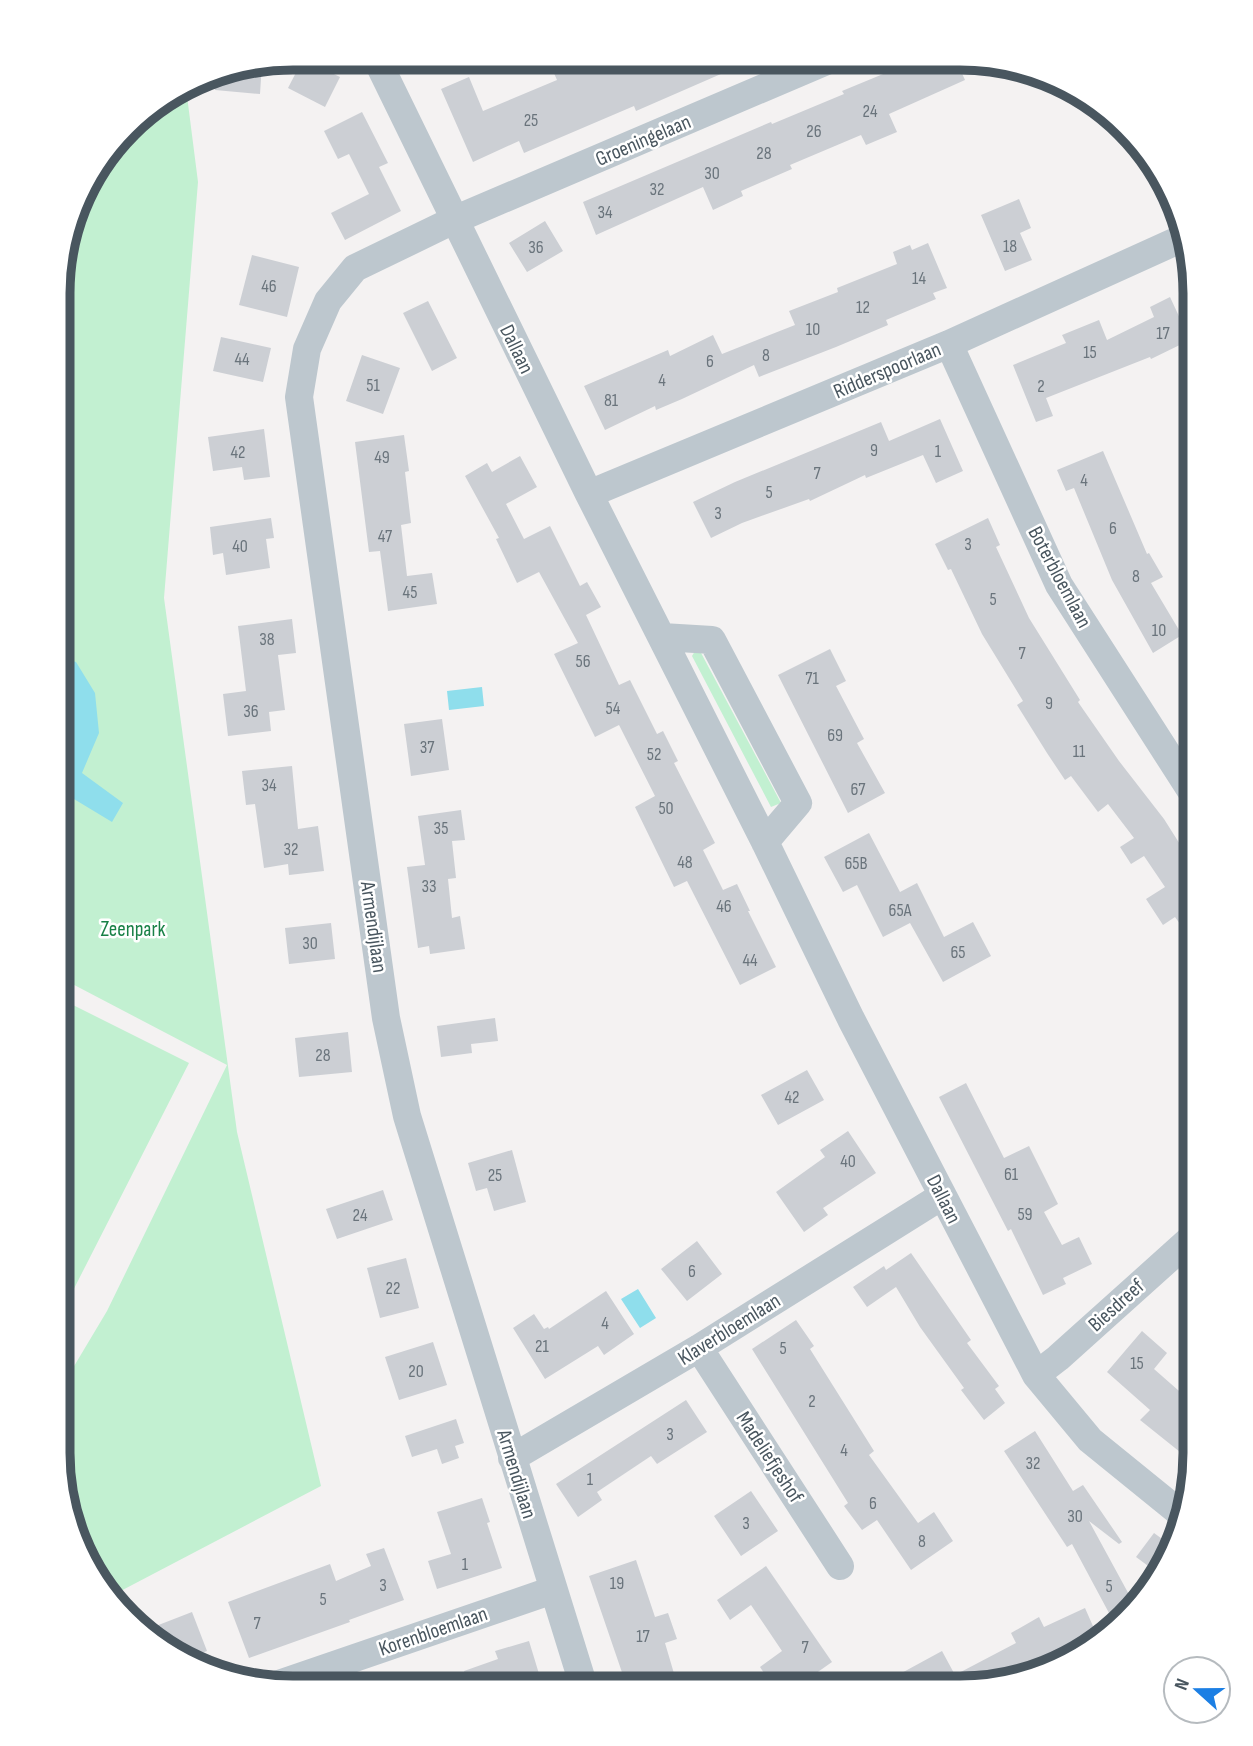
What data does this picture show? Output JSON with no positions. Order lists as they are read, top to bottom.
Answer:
{
  "streets": {
    "street": [
      "Groeningelaan",
      "Dallaan",
      "Ridderspoorlaan",
      "Boterbloemlaan",
      "Armendijlaan",
      "Biesdreef",
      "Klaverbloemlaan",
      "Madeliefjeshof",
      "Korenbloemlaan"
    ]
  },
  "crossings": [
    ["Groeningelaan", "Dallaan"],
    ["Groeningelaan", "Armendijlaan"],
    ["Dallaan", "Ridderspoorlaan"],
    ["Dallaan", "Armendijlaan"],
    ["Dallaan", "Biesdreef"],
    ["Dallaan", "Klaverbloemlaan"],
    ["Ridderspoorlaan", "Boterbloemlaan"],
    ["Armendijlaan", "Klaverbloemlaan"],
    ["Armendijlaan", "Korenbloemlaan"],
    ["Klaverbloemlaan", "Madeliefjeshof"]
  ],
  "parks": ["Zeenpark"],
  "house_numbers": [
    "24",
    "25",
    "26",
    "28",
    "30",
    "32",
    "34",
    "18",
    "36",
    "14",
    "46",
    "12",
    "10",
    "17",
    "15",
    "8",
    "44",
    "6",
    "4",
    "51",
    "2",
    "81",
    "9",
    "1",
    "42",
    "49",
    "7",
    "4",
    "5",
    "3",
    "6",
    "47",
    "3",
    "40",
    "8",
    "45",
    "5",
    "10",
    "38",
    "7",
    "56",
    "71",
    "9",
    "54",
    "36",
    "69",
    "37",
    "11",
    "52",
    "34",
    "67",
    "50",
    "35",
    "32",
    "48",
    "65B",
    "33",
    "46",
    "65A",
    "30",
    "65",
    "44",
    "28",
    "42",
    "40",
    "61",
    "25",
    "59",
    "24",
    "6",
    "22",
    "4",
    "21",
    "5",
    "15",
    "20",
    "2",
    "3",
    "4",
    "32",
    "1",
    "6",
    "30",
    "3",
    "8",
    "1",
    "19",
    "3",
    "5",
    "5",
    "7",
    "17",
    "7"
  ],
  "north": "left"
}
